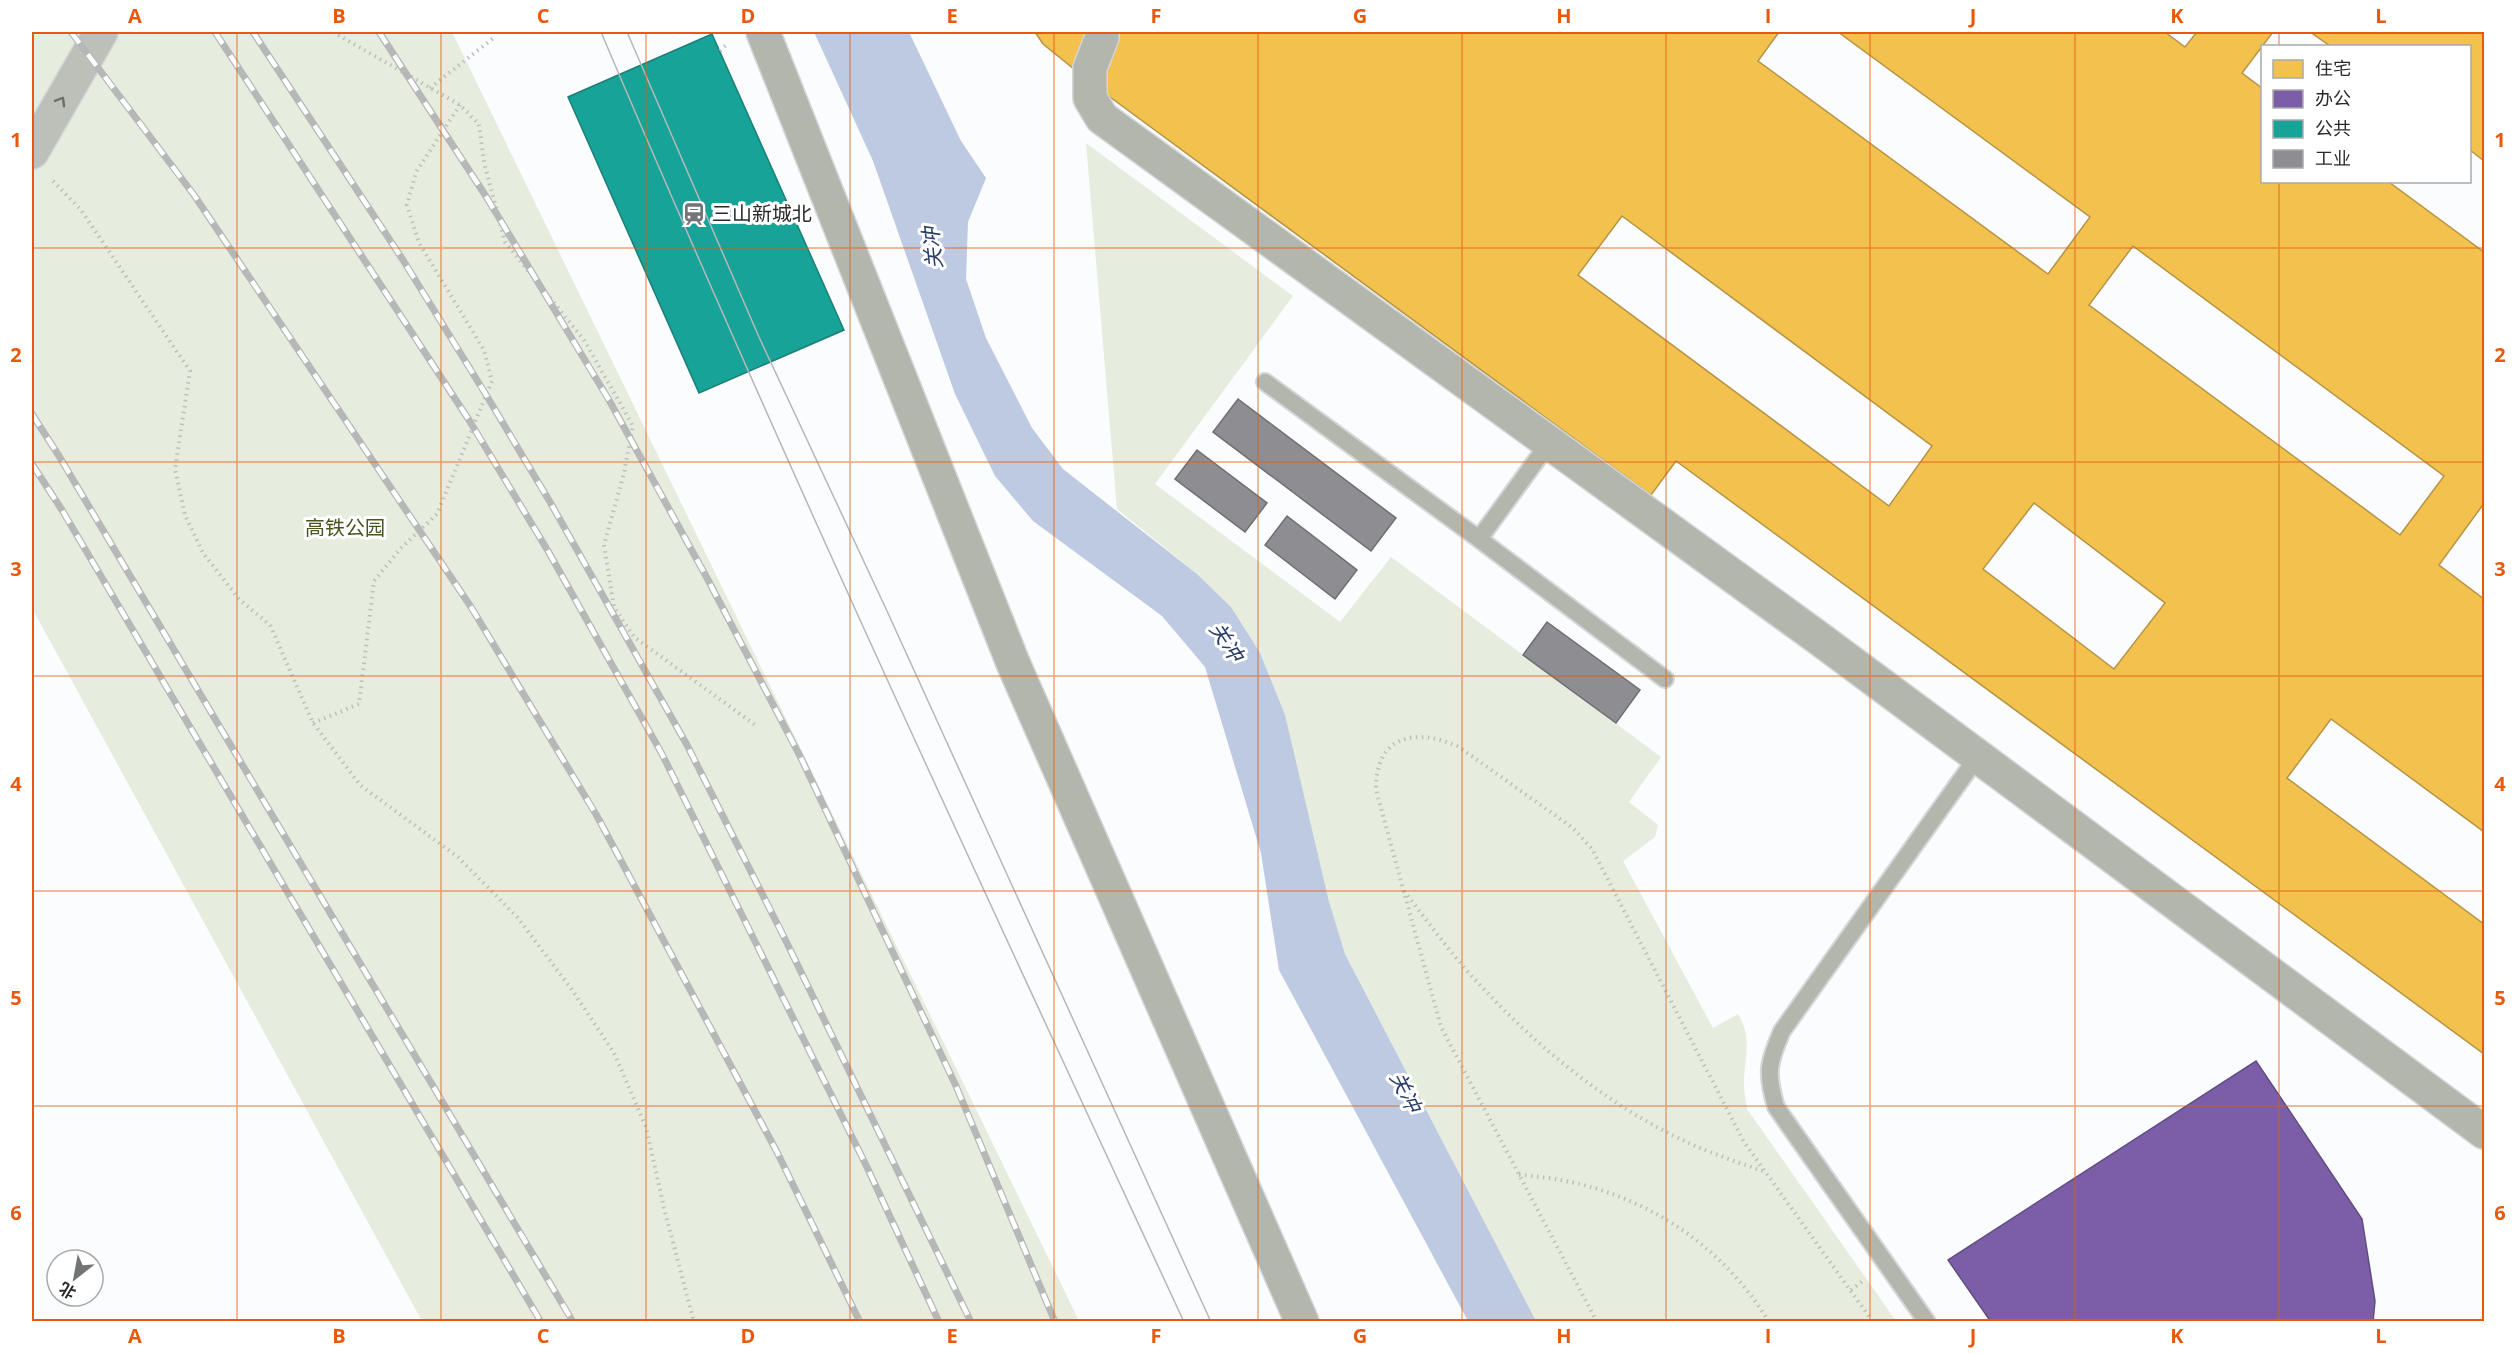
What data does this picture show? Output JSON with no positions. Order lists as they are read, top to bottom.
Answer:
{
  "water": ["关冲"],
  "parks": ["高铁公园"],
  "places": {
    "station": ["三山新城北"]
  },
  "legend": [
    "住宅",
    "办公",
    "公共",
    "工业"
  ],
  "north": "bottom left",
  "grid": {
    "columns": [
      "A",
      "B",
      "C",
      "D",
      "E",
      "F",
      "G",
      "H",
      "I",
      "J",
      "K",
      "L"
    ],
    "rows": [
      "1",
      "2",
      "3",
      "4",
      "5",
      "6"
    ]
  }
}
